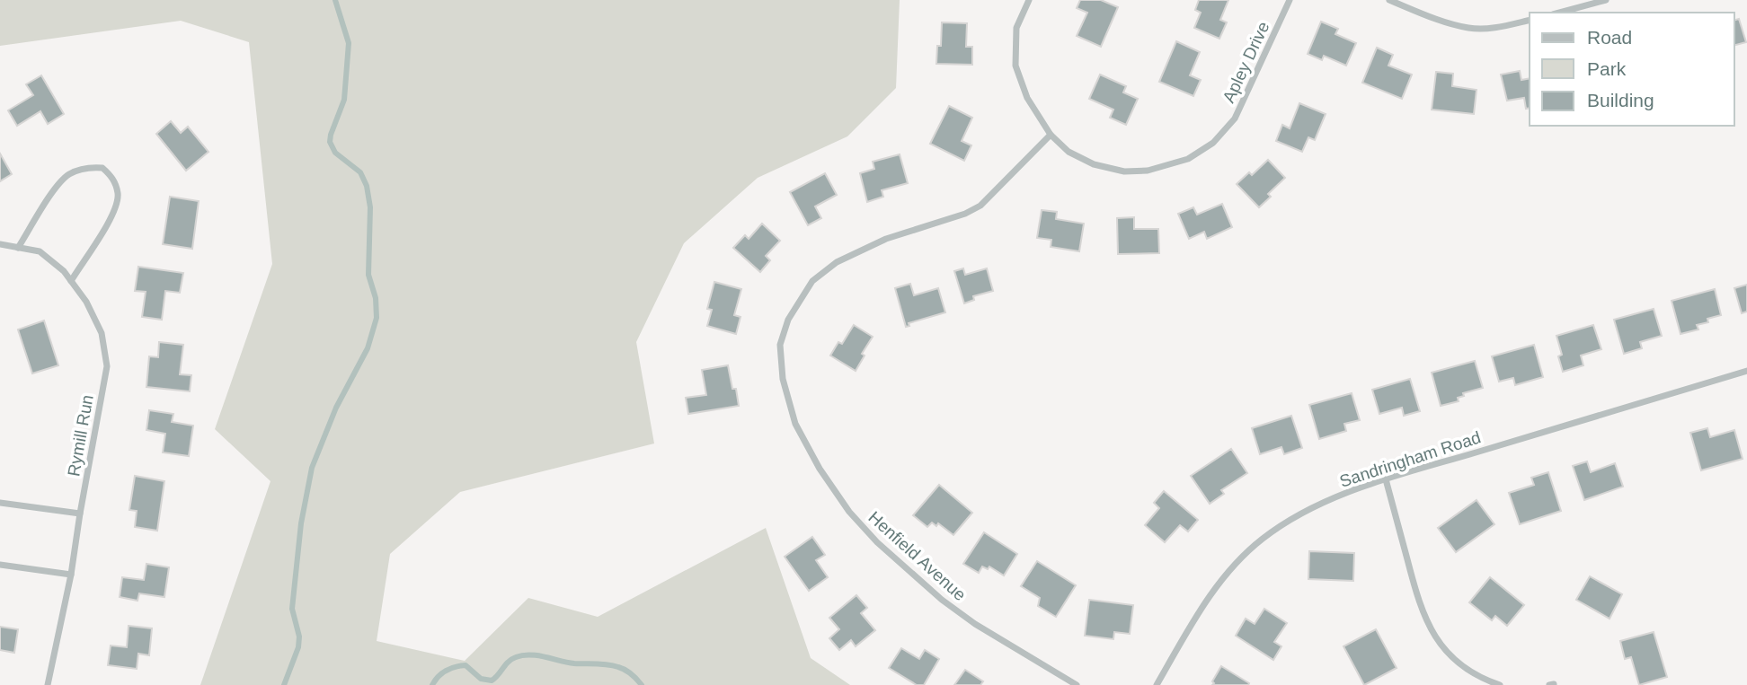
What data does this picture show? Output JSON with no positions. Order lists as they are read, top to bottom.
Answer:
{
  "streets": {
    "street": [
      "Apley Drive",
      "Rymill Run",
      "Sandringham Road",
      "Henfield Avenue"
    ]
  },
  "crossings": [
    ["Apley Drive", "Henfield Avenue"]
  ],
  "legend": ["Road", "Park", "Building"]
}
